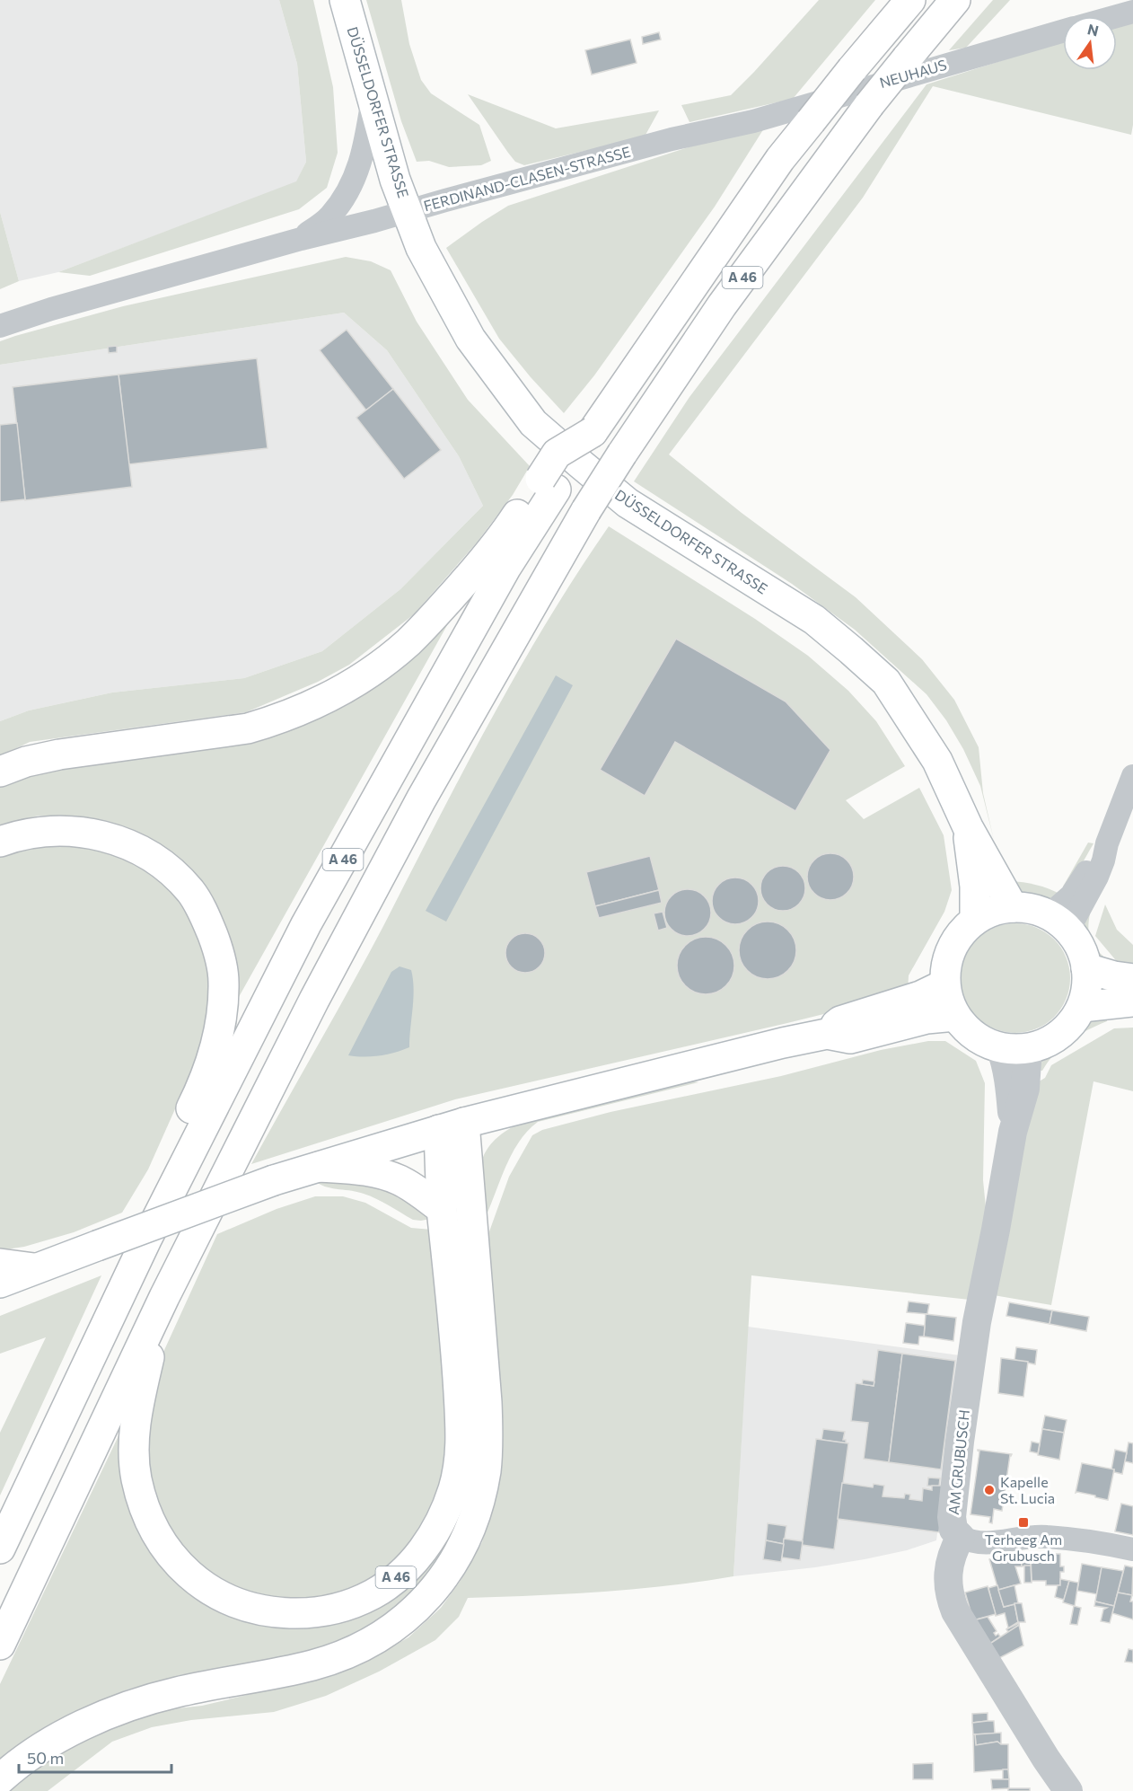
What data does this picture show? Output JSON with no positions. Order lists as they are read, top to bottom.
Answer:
{
  "streets": {
    "main road": ["DÜSSELDORFER STRASSE", "A 46"],
    "street": ["NEUHAUS", "FERDINAND-CLASEN-STRASSE", "AM GRUBUSCH"]
  },
  "crossings": [
    ["NEUHAUS", "FERDINAND-CLASEN-STRASSE"],
    ["DÜSSELDORFER STRASSE", "FERDINAND-CLASEN-STRASSE"],
    ["DÜSSELDORFER STRASSE", "AM GRUBUSCH"]
  ],
  "places": {
    "other": ["Kapelle St. Lucia"],
    "transit": ["Terheeg Am Grubusch"]
  },
  "scale_bar": "50 m",
  "north": "top"
}
